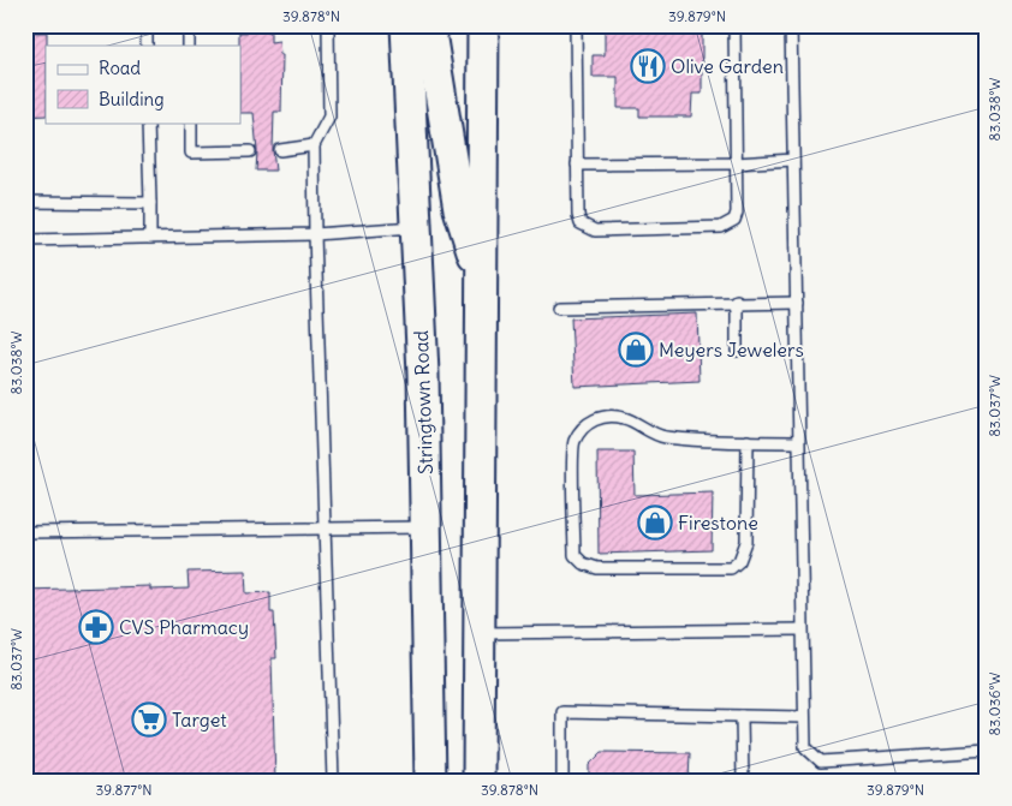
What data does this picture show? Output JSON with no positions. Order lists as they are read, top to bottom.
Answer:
{
  "streets": {
    "main road": ["Stringtown Road"]
  },
  "places": {
    "restaurant": ["Olive Garden"],
    "shop": ["Meyers Jewelers", "Firestone"],
    "pharmacy": ["CVS Pharmacy"],
    "supermarket": ["Target"]
  },
  "legend": ["Road", "Building"],
  "coordinates": [
    "39.878°N",
    "39.879°N",
    "83.038°W",
    "83.037°W",
    "83.036°W",
    "39.877°N"
  ]
}
